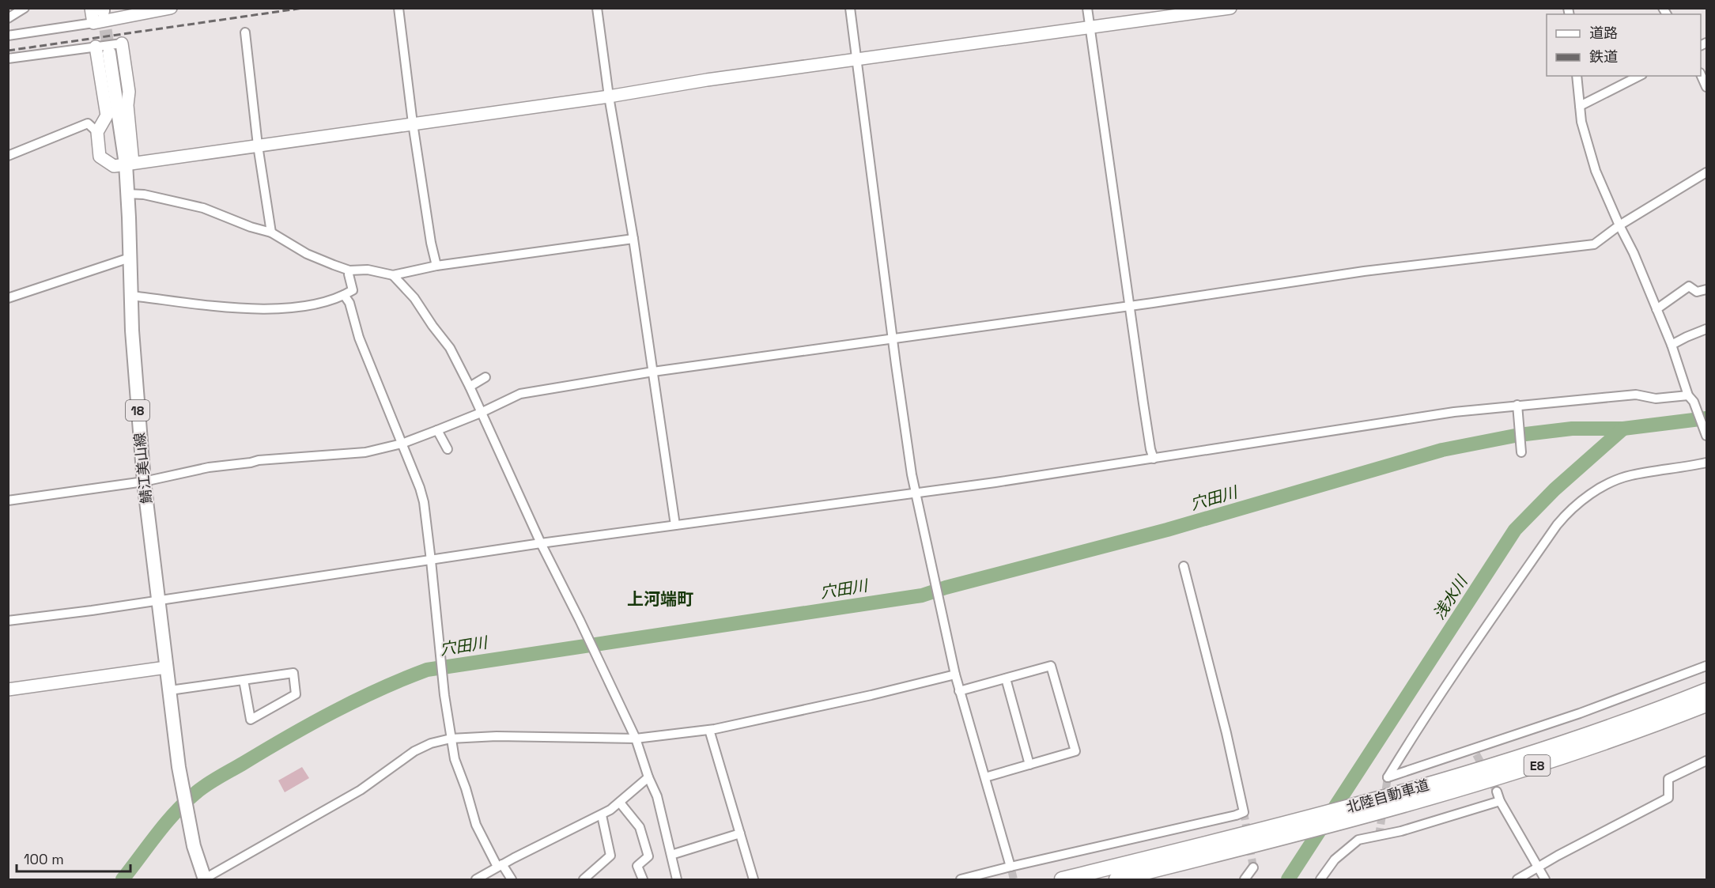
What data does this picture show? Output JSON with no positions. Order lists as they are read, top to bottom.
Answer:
{
  "streets": {
    "highway": ["E8", "北陸自動車道"],
    "main road": ["18", "鯖江美山線"]
  },
  "districts": ["上河端町"],
  "water": ["穴田川", "浅水川"],
  "legend": ["道路", "鉄道"],
  "scale_bar": "100 m"
}
